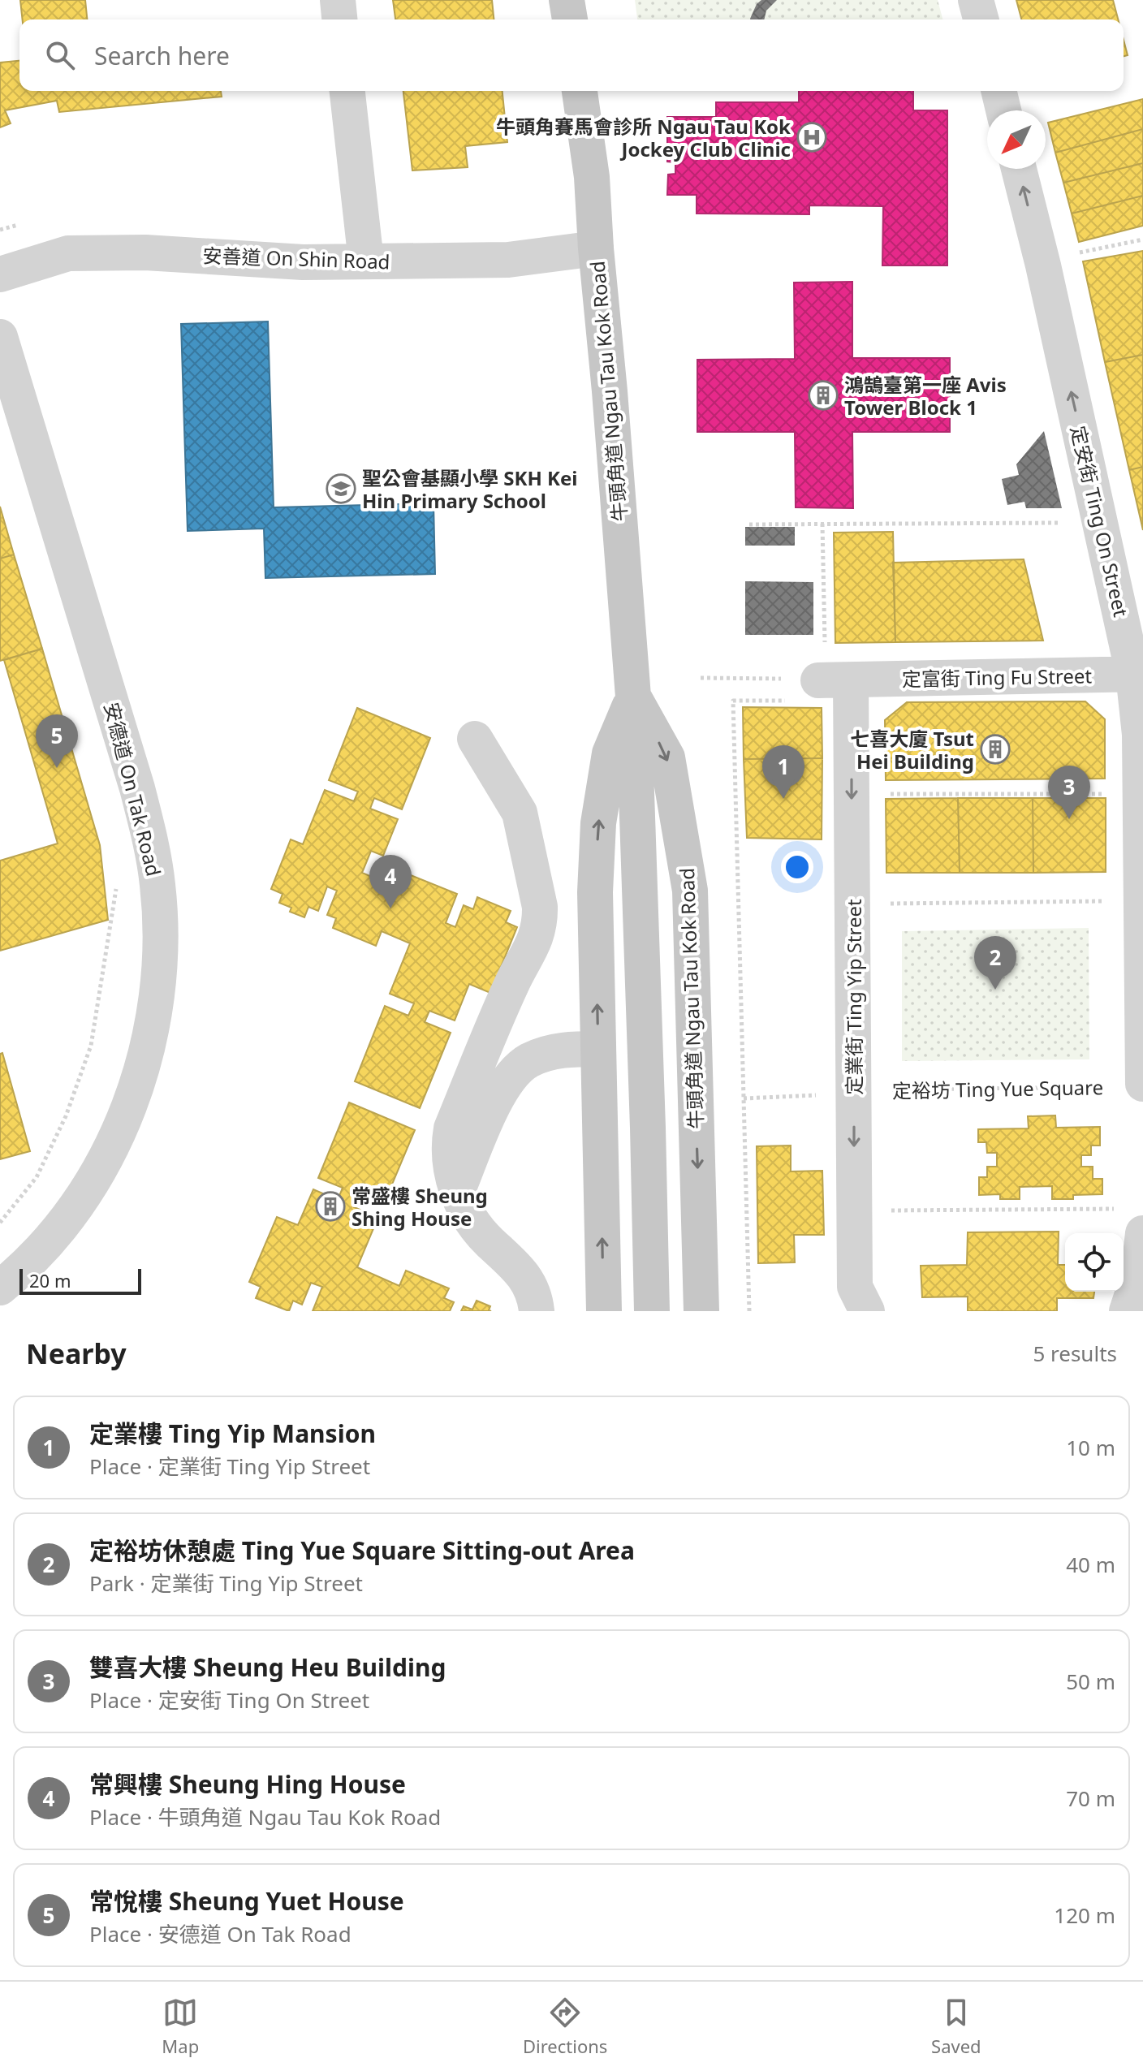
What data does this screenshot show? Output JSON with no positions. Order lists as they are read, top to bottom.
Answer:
{
  "streets": {
    "main road": ["牛頭角道 Ngau Tau Kok Road"],
    "street": [
      "安善道 On Shin Road",
      "定安街 Ting On Street",
      "定富街 Ting Fu Street",
      "安德道 On Tak Road",
      "定業街 Ting Yip Street"
    ],
    "path": ["定裕坊 Ting Yue Square"]
  },
  "crossings": [
    ["安善道 On Shin Road", "牛頭角道 Ngau Tau Kok Road"],
    ["定安街 Ting On Street", "定富街 Ting Fu Street"],
    ["定安街 Ting On Street", "定裕坊 Ting Yue Square"],
    ["定富街 Ting Fu Street", "定業街 Ting Yip Street"]
  ],
  "one_way": ["定安街 Ting On Street"],
  "places": {
    "hospital": ["牛頭角賽馬會診所 Ngau Tau Kok Jockey Club Clinic"],
    "building": ["鴻鵠臺第一座 Avis Tower Block 1", "七喜大廈 Tsut Hei Building", "常盛樓 Sheung Shing House"],
    "school or university": ["聖公會基顯小學 SKH Kei Hin Primary School"]
  },
  "scale_bar": "20 m",
  "north": "bottom left",
  "page": {
    "search": "Search here",
    "pins": [
      "5",
      "1",
      "3",
      "4",
      "2"
    ],
    "scale": "20 m",
    "heading": ["Nearby", "5 results"],
    "list": [
      {
        "mark": "1",
        "name": "定業樓 Ting Yip Mansion",
        "note": "Place · 定業街 Ting Yip Street",
        "value": "10 m"
      },
      {
        "mark": "2",
        "name": "定裕坊休憩處 Ting Yue Square Sitting-out Area",
        "note": "Park · 定業街 Ting Yip Street",
        "value": "40 m"
      },
      {
        "mark": "3",
        "name": "雙喜大樓 Sheung Heu Building",
        "note": "Place · 定安街 Ting On Street",
        "value": "50 m"
      },
      {
        "mark": "4",
        "name": "常興樓 Sheung Hing House",
        "note": "Place · 牛頭角道 Ngau Tau Kok Road",
        "value": "70 m"
      },
      {
        "mark": "5",
        "name": "常悅樓 Sheung Yuet House",
        "note": "Place · 安德道 On Tak Road",
        "value": "120 m"
      }
    ],
    "nav": ["Map", "Directions", "Saved"]
  }
}
